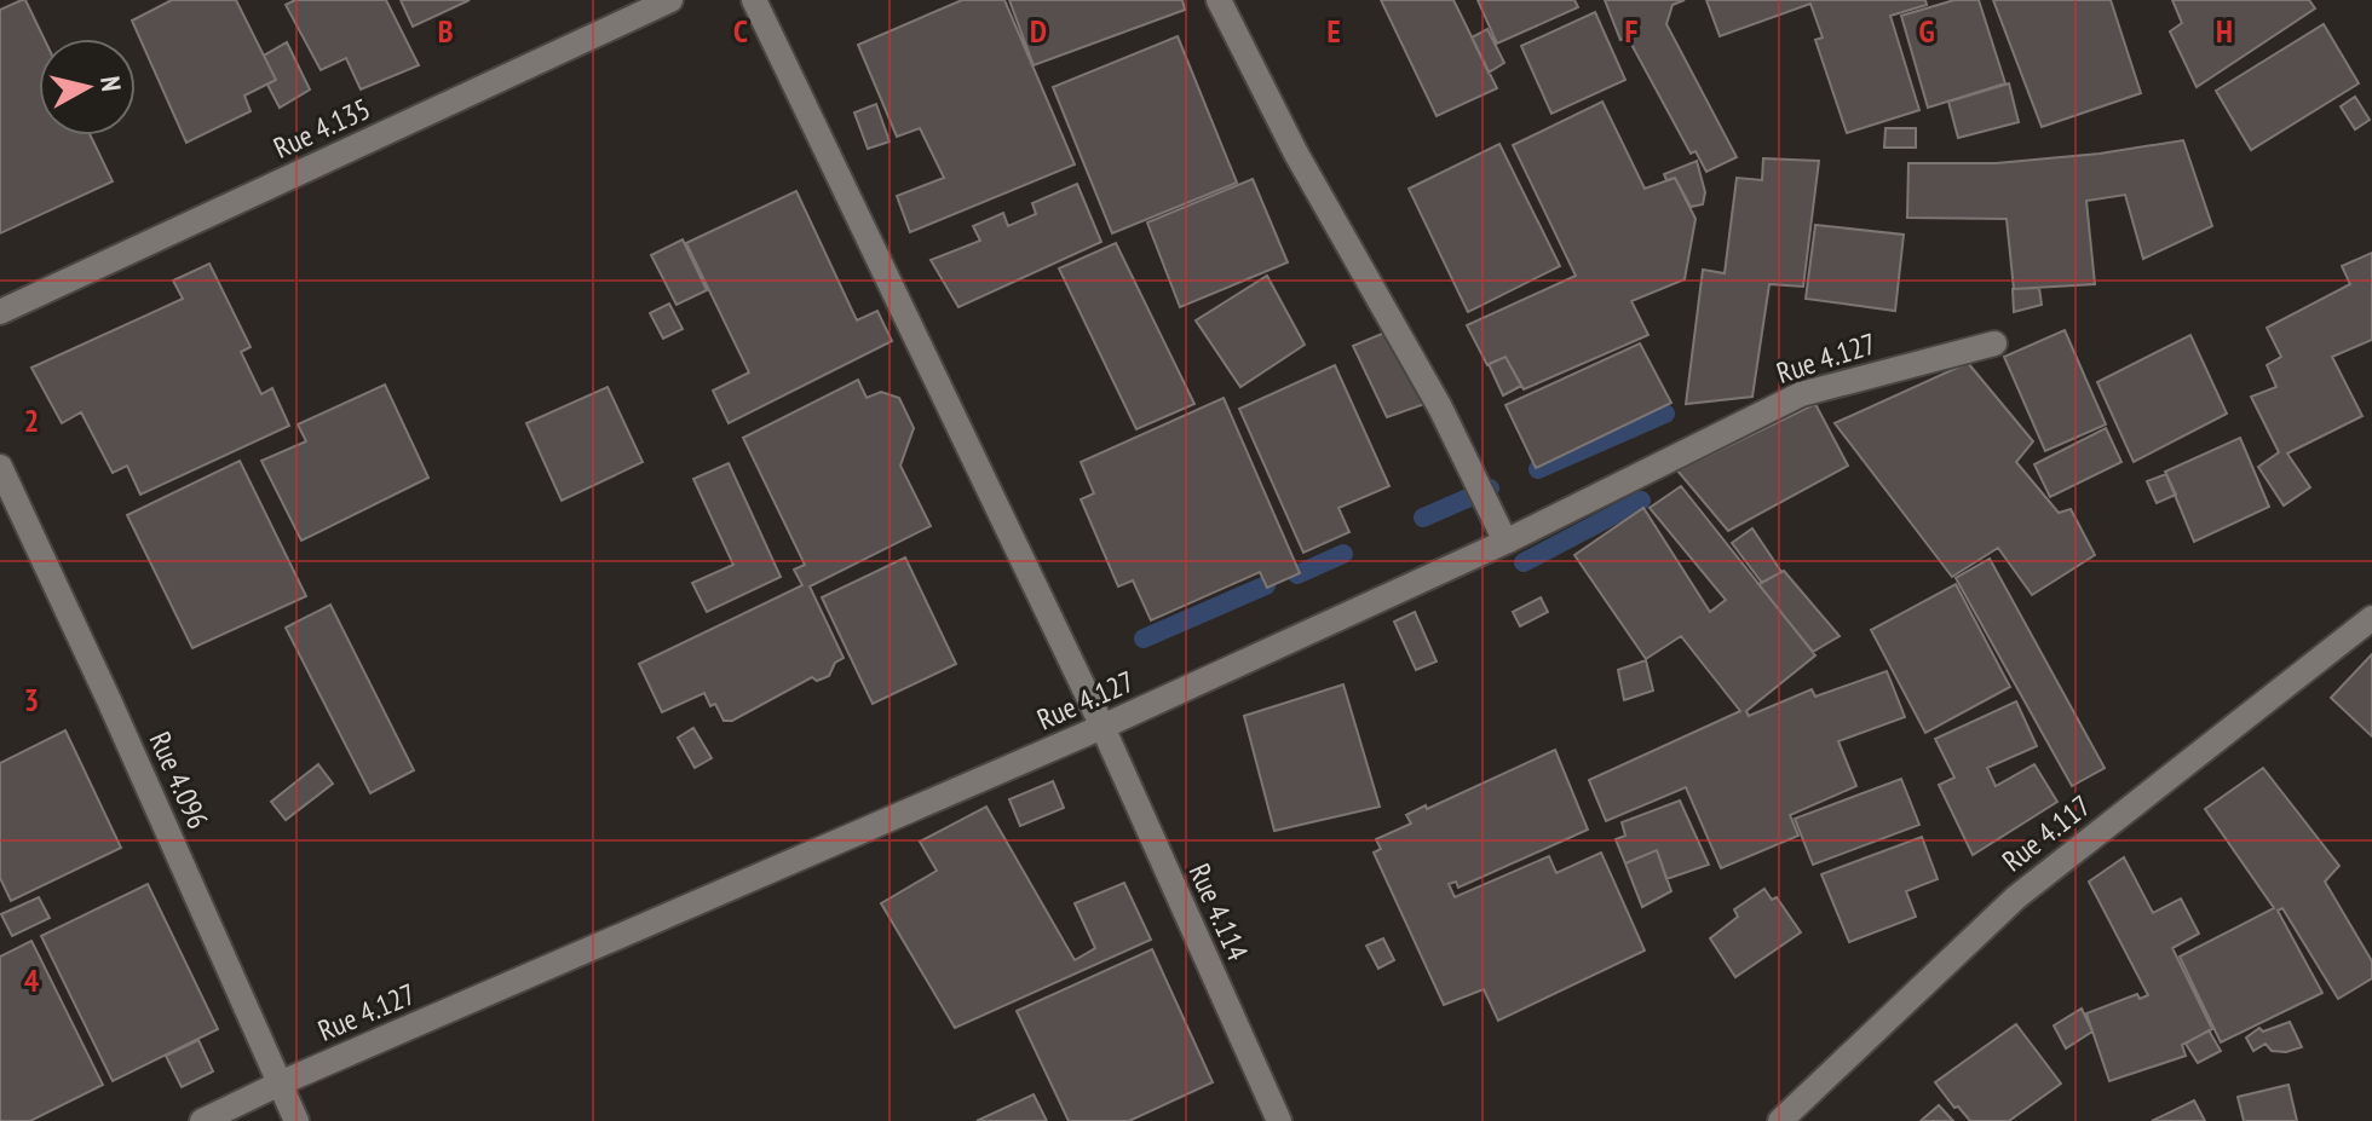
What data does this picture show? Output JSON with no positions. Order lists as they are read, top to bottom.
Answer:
{
  "streets": {
    "street": [
      "Rue 4.135",
      "Rue 4.127",
      "Rue 4.096",
      "Rue 4.117",
      "Rue 4.114"
    ]
  },
  "crossings": [
    ["Rue 4.127", "Rue 4.096"],
    ["Rue 4.127", "Rue 4.114"]
  ],
  "north": "right",
  "grid": {
    "columns": [
      "B",
      "C",
      "D",
      "E",
      "F",
      "G",
      "H"
    ],
    "rows": ["2", "3", "4"]
  }
}
